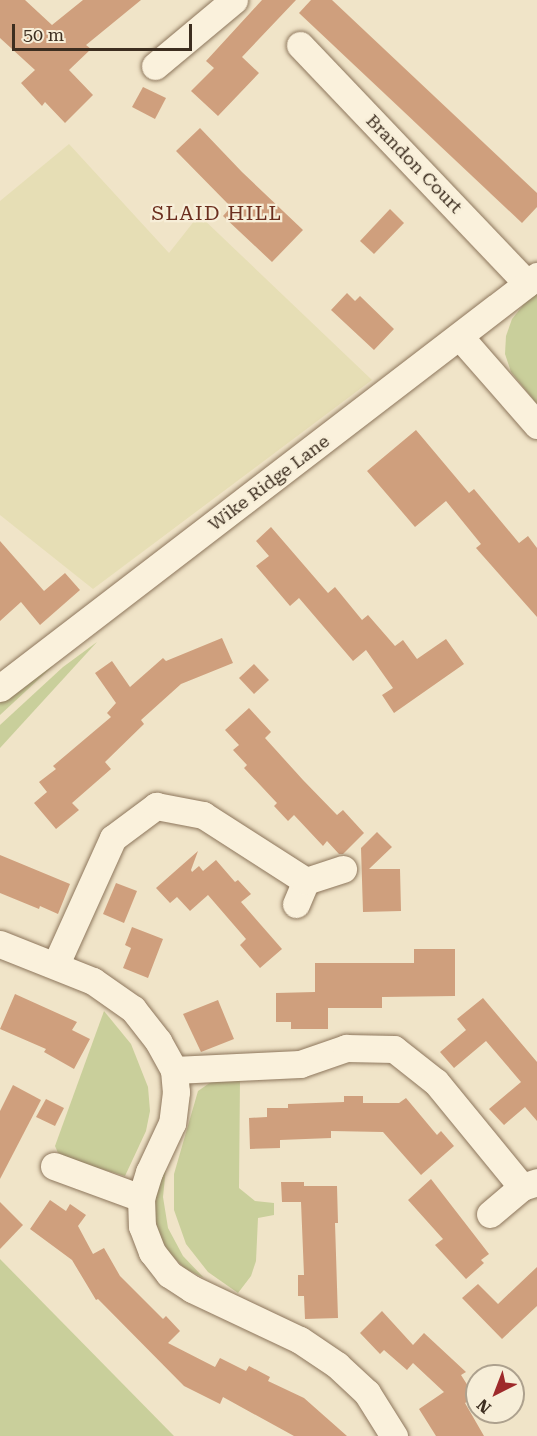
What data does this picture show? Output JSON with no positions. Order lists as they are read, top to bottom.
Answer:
{
  "streets": {
    "street": ["Brandon Court", "Wike Ridge Lane"]
  },
  "crossings": [
    ["Brandon Court", "Wike Ridge Lane"]
  ],
  "districts": ["SLAID HILL"],
  "scale_bar": "50 m",
  "north": "bottom left"
}
